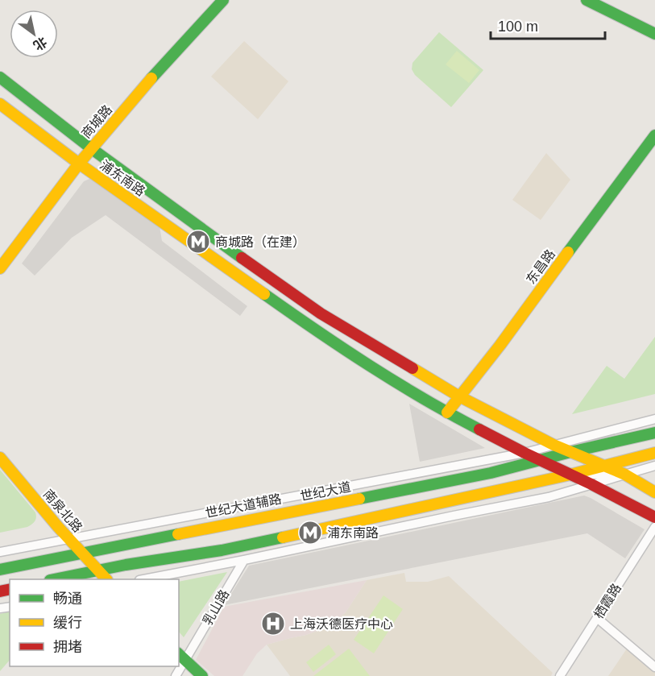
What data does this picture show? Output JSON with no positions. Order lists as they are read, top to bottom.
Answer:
{
  "streets": {
    "main road": [
      "商城路",
      "浦东南路",
      "东昌路",
      "世纪大道",
      "南泉北路"
    ],
    "street": ["世纪大道辅路", "栖霞路", "乳山路"]
  },
  "crossings": [
    ["商城路", "浦东南路"],
    ["浦东南路", "东昌路"],
    ["浦东南路", "世纪大道"],
    ["浦东南路", "世纪大道辅路"],
    ["世纪大道", "南泉北路"],
    ["世纪大道辅路", "南泉北路"]
  ],
  "places": {
    "metro station": ["商城路（在建）", "浦东南路"],
    "hospital": ["上海沃德医疗中心"]
  },
  "legend": ["畅通", "缓行", "拥堵"],
  "scale_bar": "100 m",
  "north": "bottom right"
}
